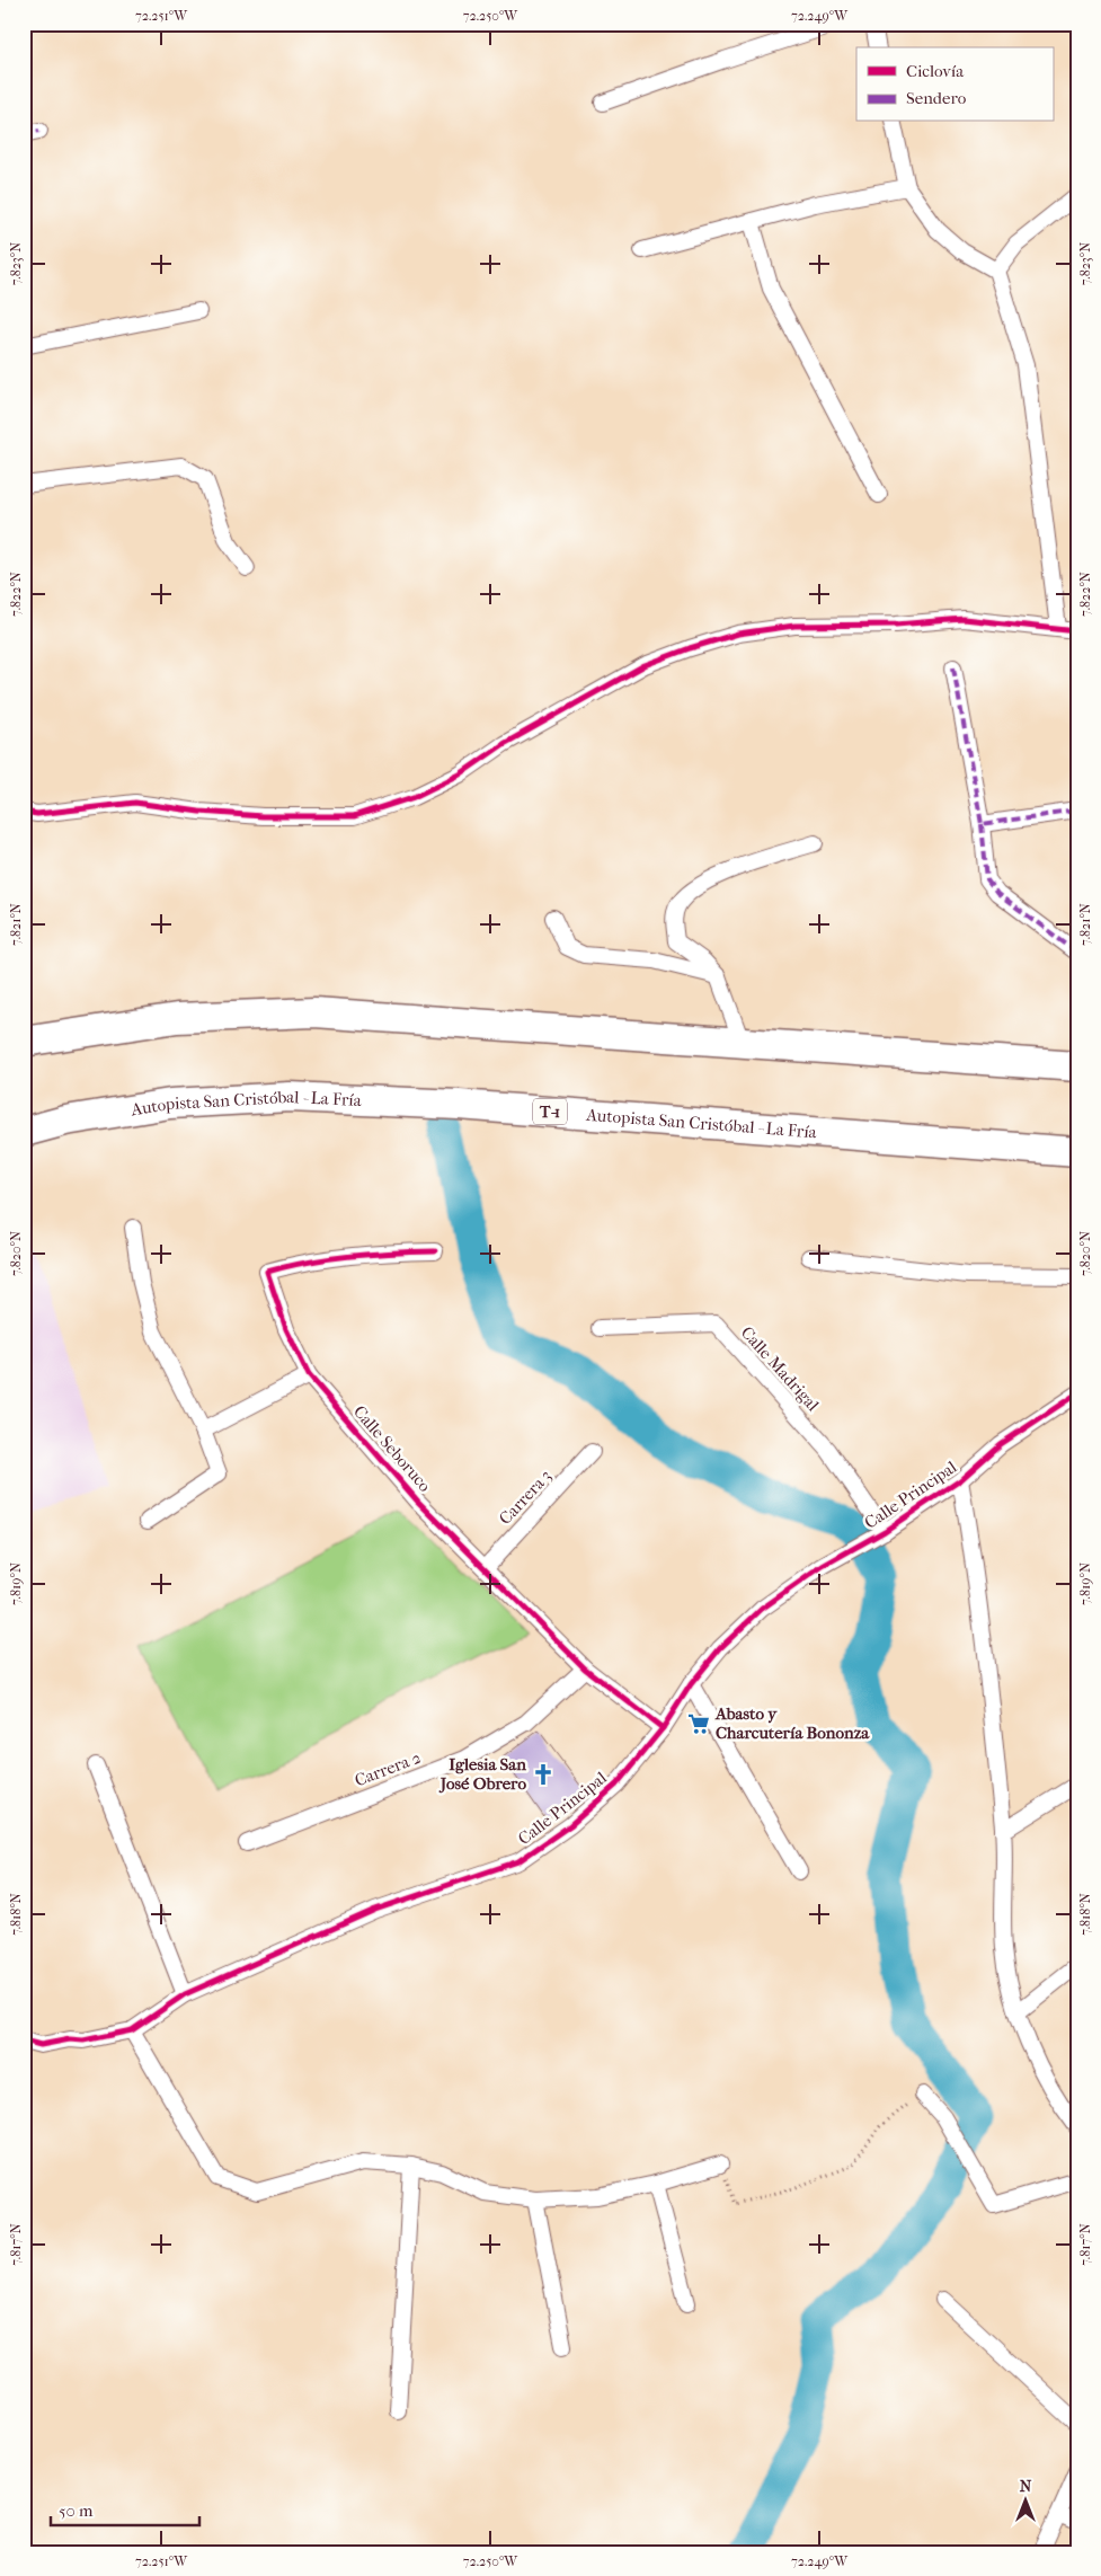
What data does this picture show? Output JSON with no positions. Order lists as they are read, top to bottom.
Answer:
{
  "streets": {
    "highway": ["Autopista San Cristóbal - La Fría", "T-1"],
    "street": [
      "Calle Madrigal",
      "Calle Seboruco",
      "Calle Principal",
      "Carrera 3",
      "Carrera 2"
    ]
  },
  "crossings": [
    ["Calle Madrigal", "Calle Principal"],
    ["Calle Seboruco", "Calle Principal"],
    ["Calle Seboruco", "Carrera 3"],
    ["Calle Seboruco", "Carrera 2"]
  ],
  "places": {
    "supermarket": ["Abasto y Charcutería Bononza"],
    "church": ["Iglesia San José Obrero"]
  },
  "legend": ["Ciclovía", "Sendero"],
  "scale_bar": "50 m",
  "north": "top",
  "coordinates": [
    "72.251°W",
    "72.250°W",
    "72.249°W",
    "7.823°N",
    "7.822°N",
    "7.821°N",
    "7.820°N",
    "7.819°N",
    "7.818°N",
    "7.817°N"
  ]
}
